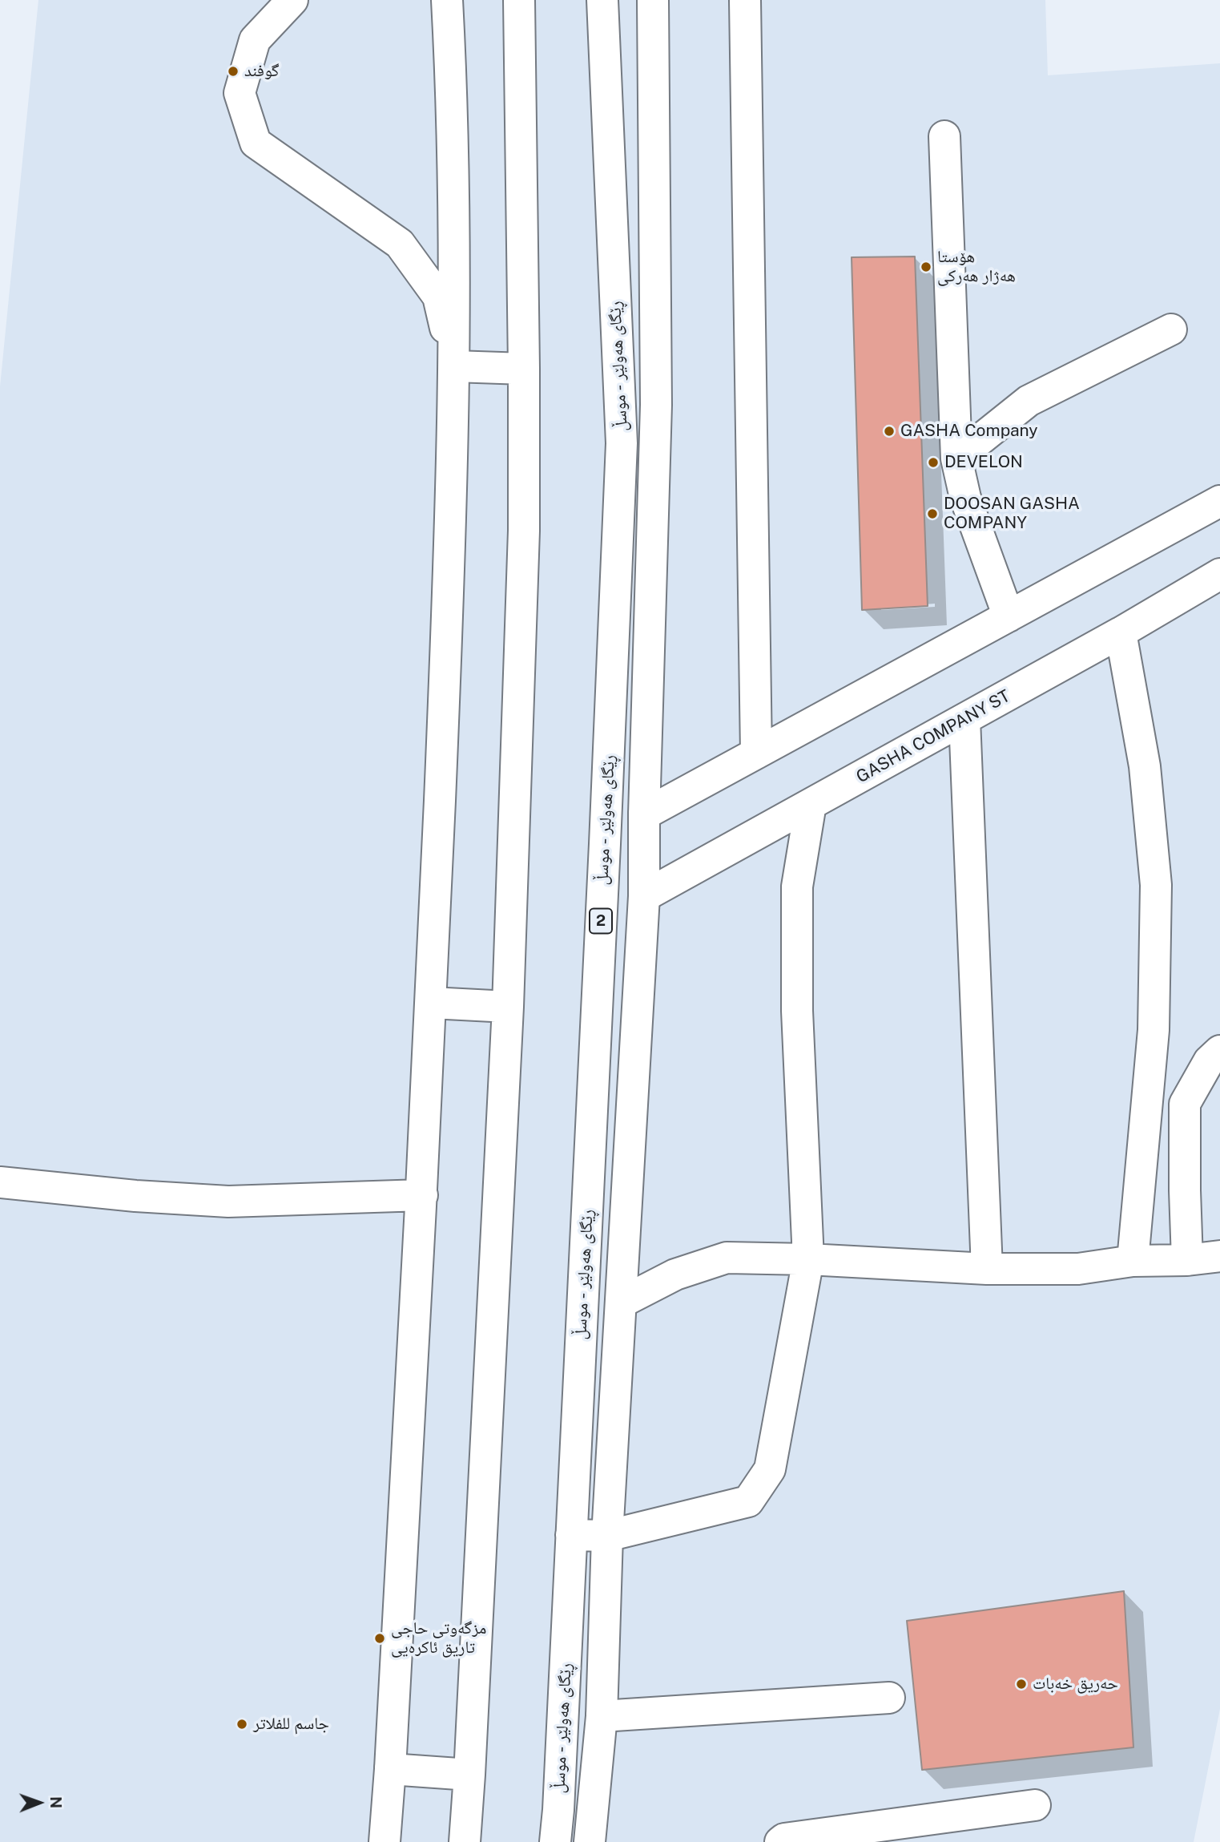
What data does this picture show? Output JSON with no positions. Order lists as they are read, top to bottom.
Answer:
{
  "streets": {
    "main road": ["ڕێگای هەولێر - موسڵ", "GASHA COMPANY ST", "2"]
  },
  "places": [
    "گوفند",
    "هۆستا هەژار هەرکی",
    "GASHA Company",
    "DEVELON",
    "DOOSAN GASHA COMPANY",
    "مزگەوتی حاجی تاریق ئاکرەیی",
    "حەریق خەبات",
    "جاسم للفلاتر"
  ],
  "north": "right"
}
